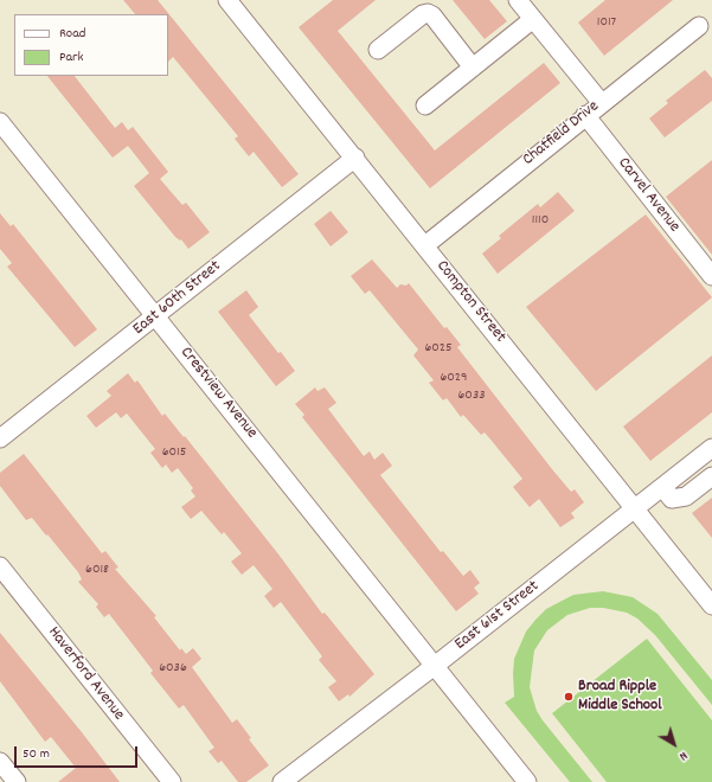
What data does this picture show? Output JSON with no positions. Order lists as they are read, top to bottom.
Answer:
{
  "streets": {
    "street": [
      "Chatfield Drive",
      "Carvel Avenue",
      "East 60th Street",
      "Compton Street",
      "Crestview Avenue",
      "East 61st Street",
      "Haverford Avenue"
    ]
  },
  "crossings": [
    ["Chatfield Drive", "Carvel Avenue"],
    ["Chatfield Drive", "Compton Street"],
    ["East 60th Street", "Compton Street"],
    ["East 60th Street", "Crestview Avenue"],
    ["Compton Street", "East 61st Street"],
    ["Crestview Avenue", "East 61st Street"]
  ],
  "places": ["Broad Ripple Middle School"],
  "house_numbers": [
    "1017",
    "1110",
    "6025",
    "6029",
    "6033",
    "6015",
    "6018",
    "6036"
  ],
  "legend": ["Road", "Park"],
  "scale_bar": "50 m",
  "north": "bottom right"
}
